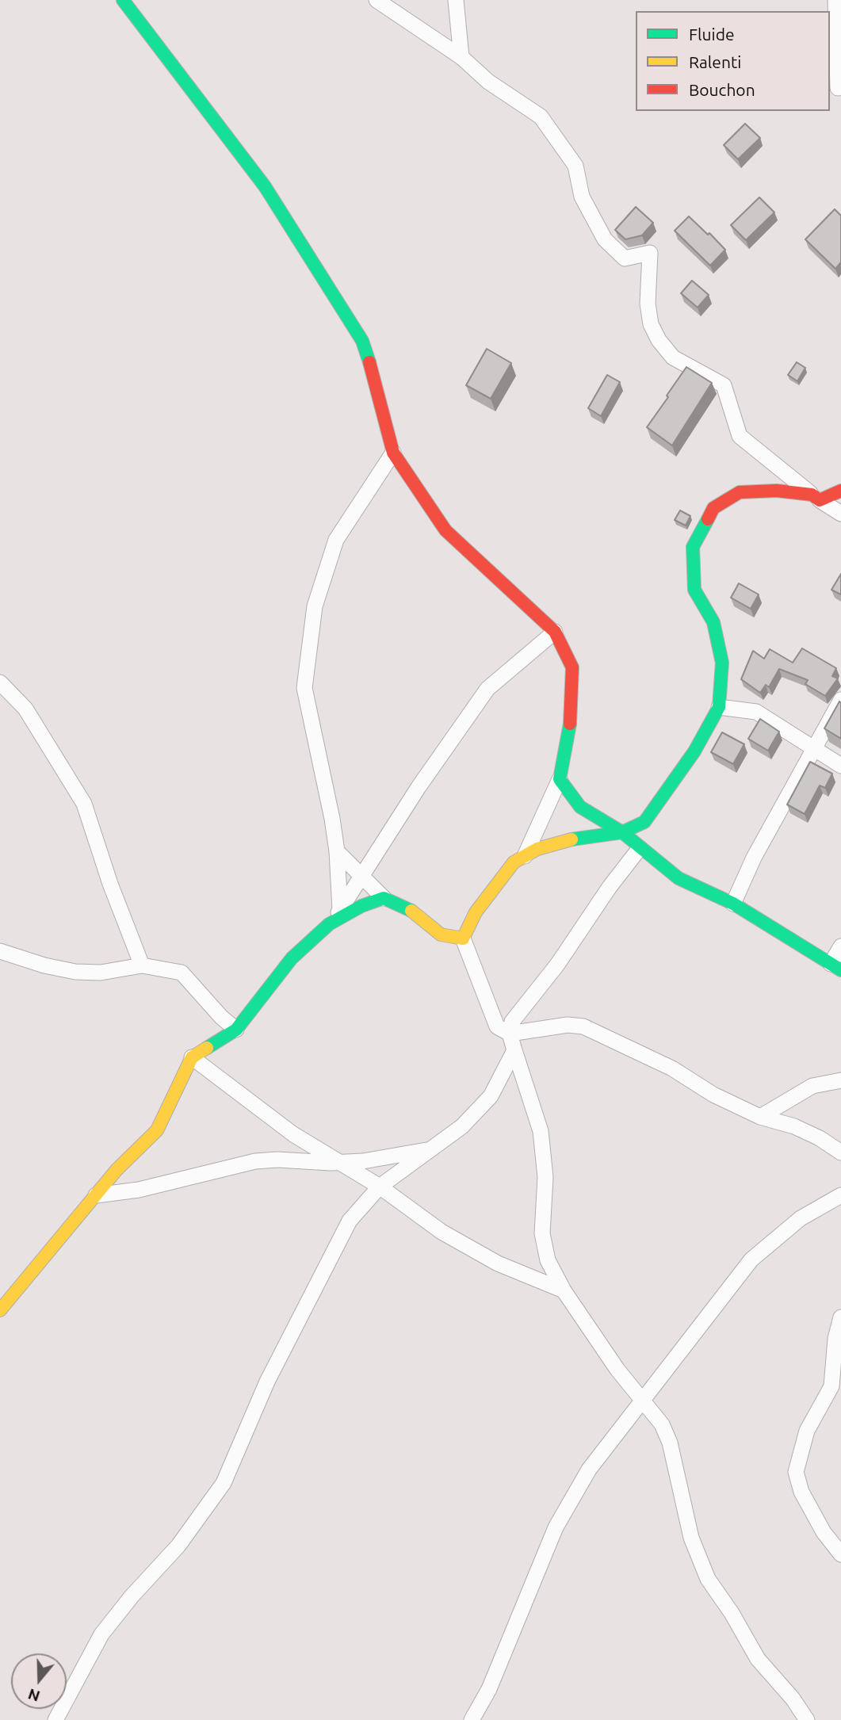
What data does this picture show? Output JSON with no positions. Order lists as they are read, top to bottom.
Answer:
{
  "legend": ["Fluide", "Ralenti", "Bouchon"],
  "north": "bottom"
}
